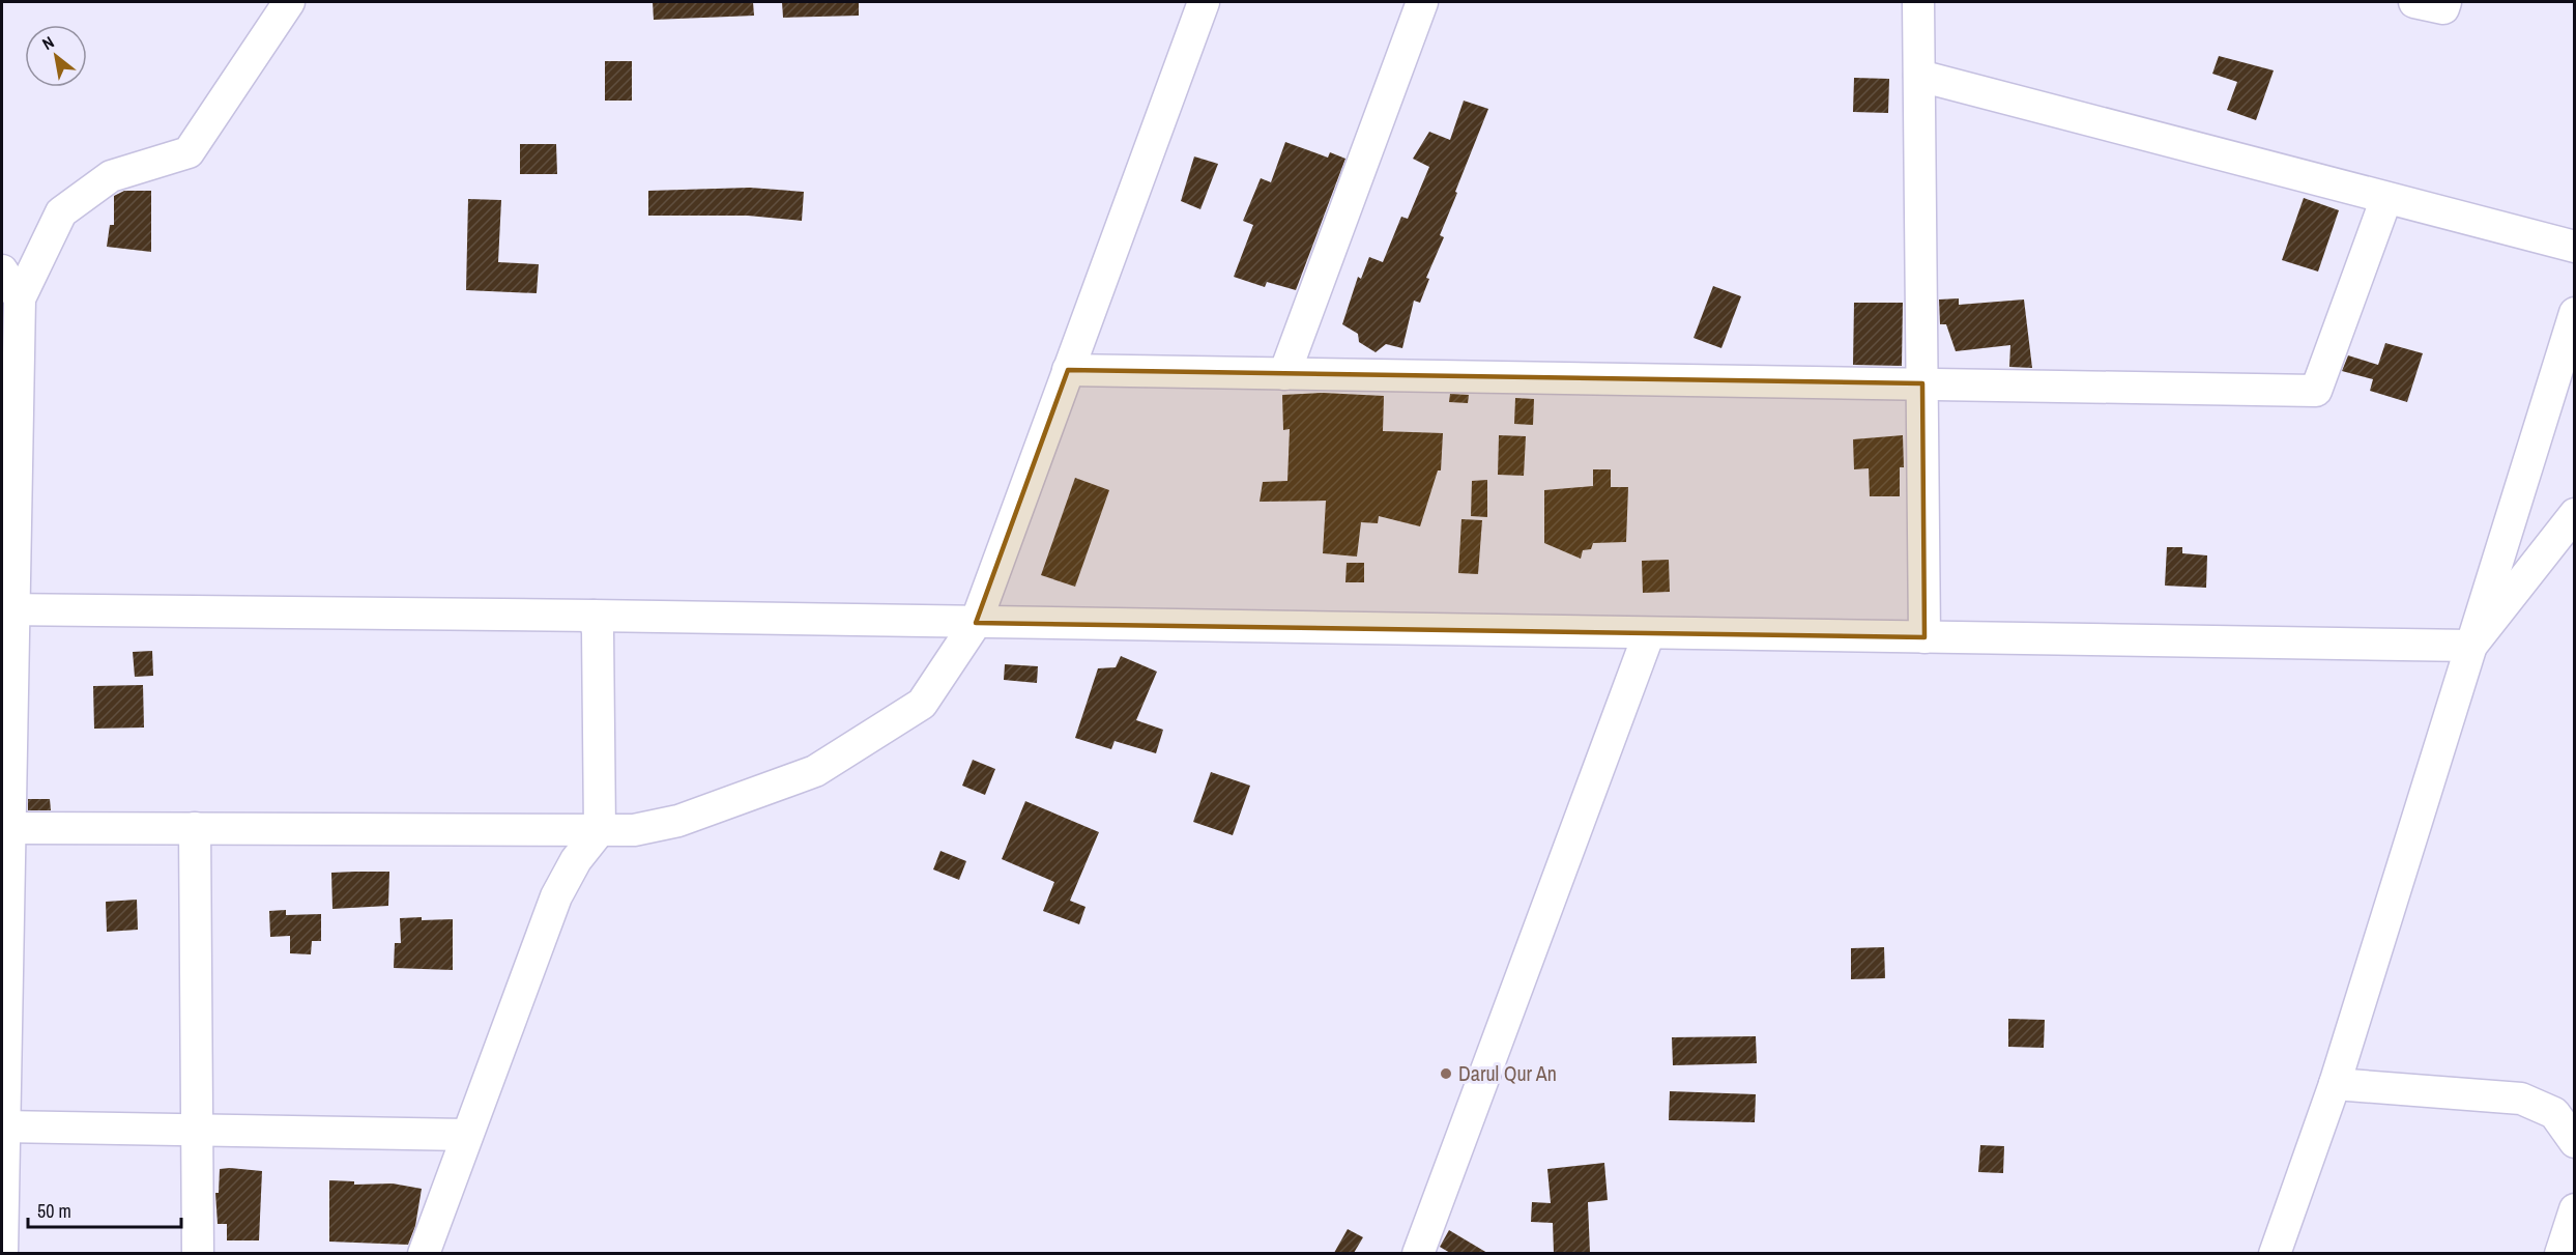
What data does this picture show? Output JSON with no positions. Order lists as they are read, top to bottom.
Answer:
{
  "places": ["Darul Qur An"],
  "scale_bar": "50 m",
  "north": "top left"
}
